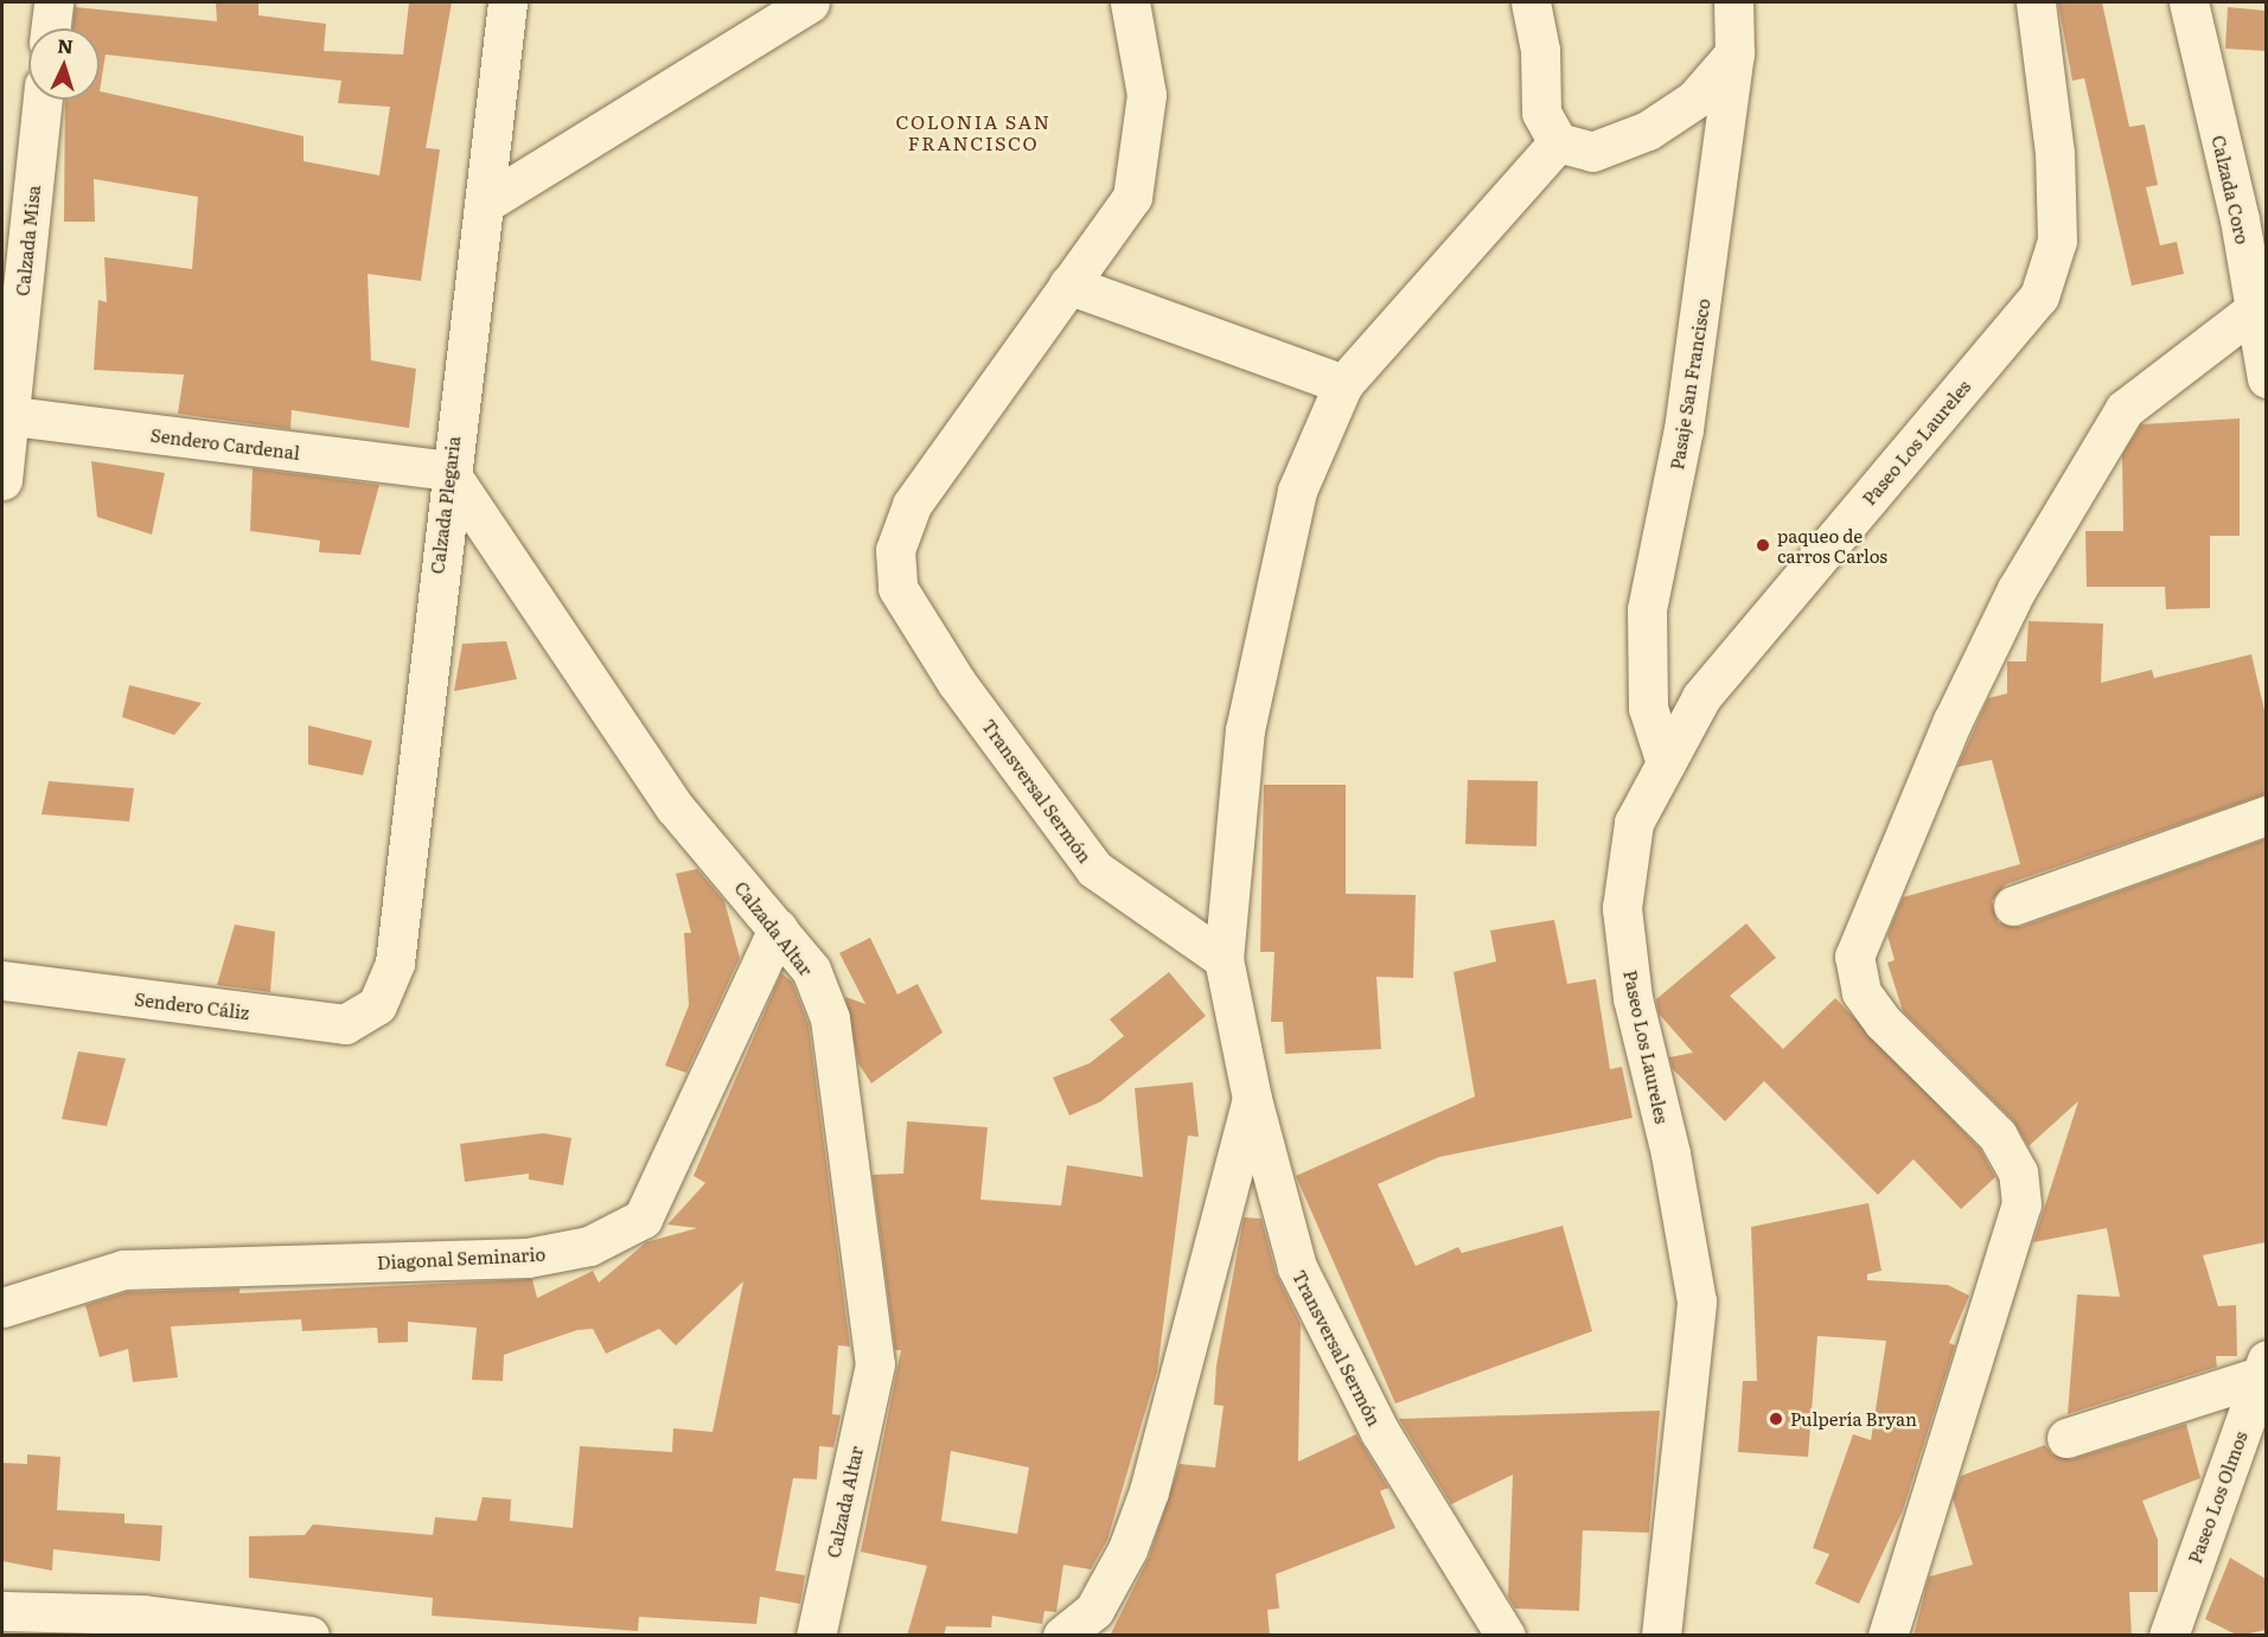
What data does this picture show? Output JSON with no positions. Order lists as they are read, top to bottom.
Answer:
{
  "streets": {
    "street": [
      "Calzada Coro",
      "Calzada Misa",
      "Pasaje San Francisco",
      "Paseo Los Laureles",
      "Sendero Cardenal",
      "Calzada Plegaria",
      "Transversal Sermón",
      "Calzada Altar",
      "Sendero Cáliz",
      "Diagonal Seminario",
      "Paseo Los Olmos"
    ]
  },
  "crossings": [
    ["Calzada Misa", "Sendero Cardenal"],
    ["Pasaje San Francisco", "Paseo Los Laureles"],
    ["Sendero Cardenal", "Calzada Plegaria"],
    ["Sendero Cardenal", "Calzada Altar"],
    ["Calzada Plegaria", "Calzada Altar"],
    ["Calzada Plegaria", "Sendero Cáliz"],
    ["Calzada Altar", "Diagonal Seminario"]
  ],
  "districts": ["COLONIA SAN FRANCISCO"],
  "places": ["paqueo de carros Carlos", "Pulpería Bryan"],
  "north": "top"
}
